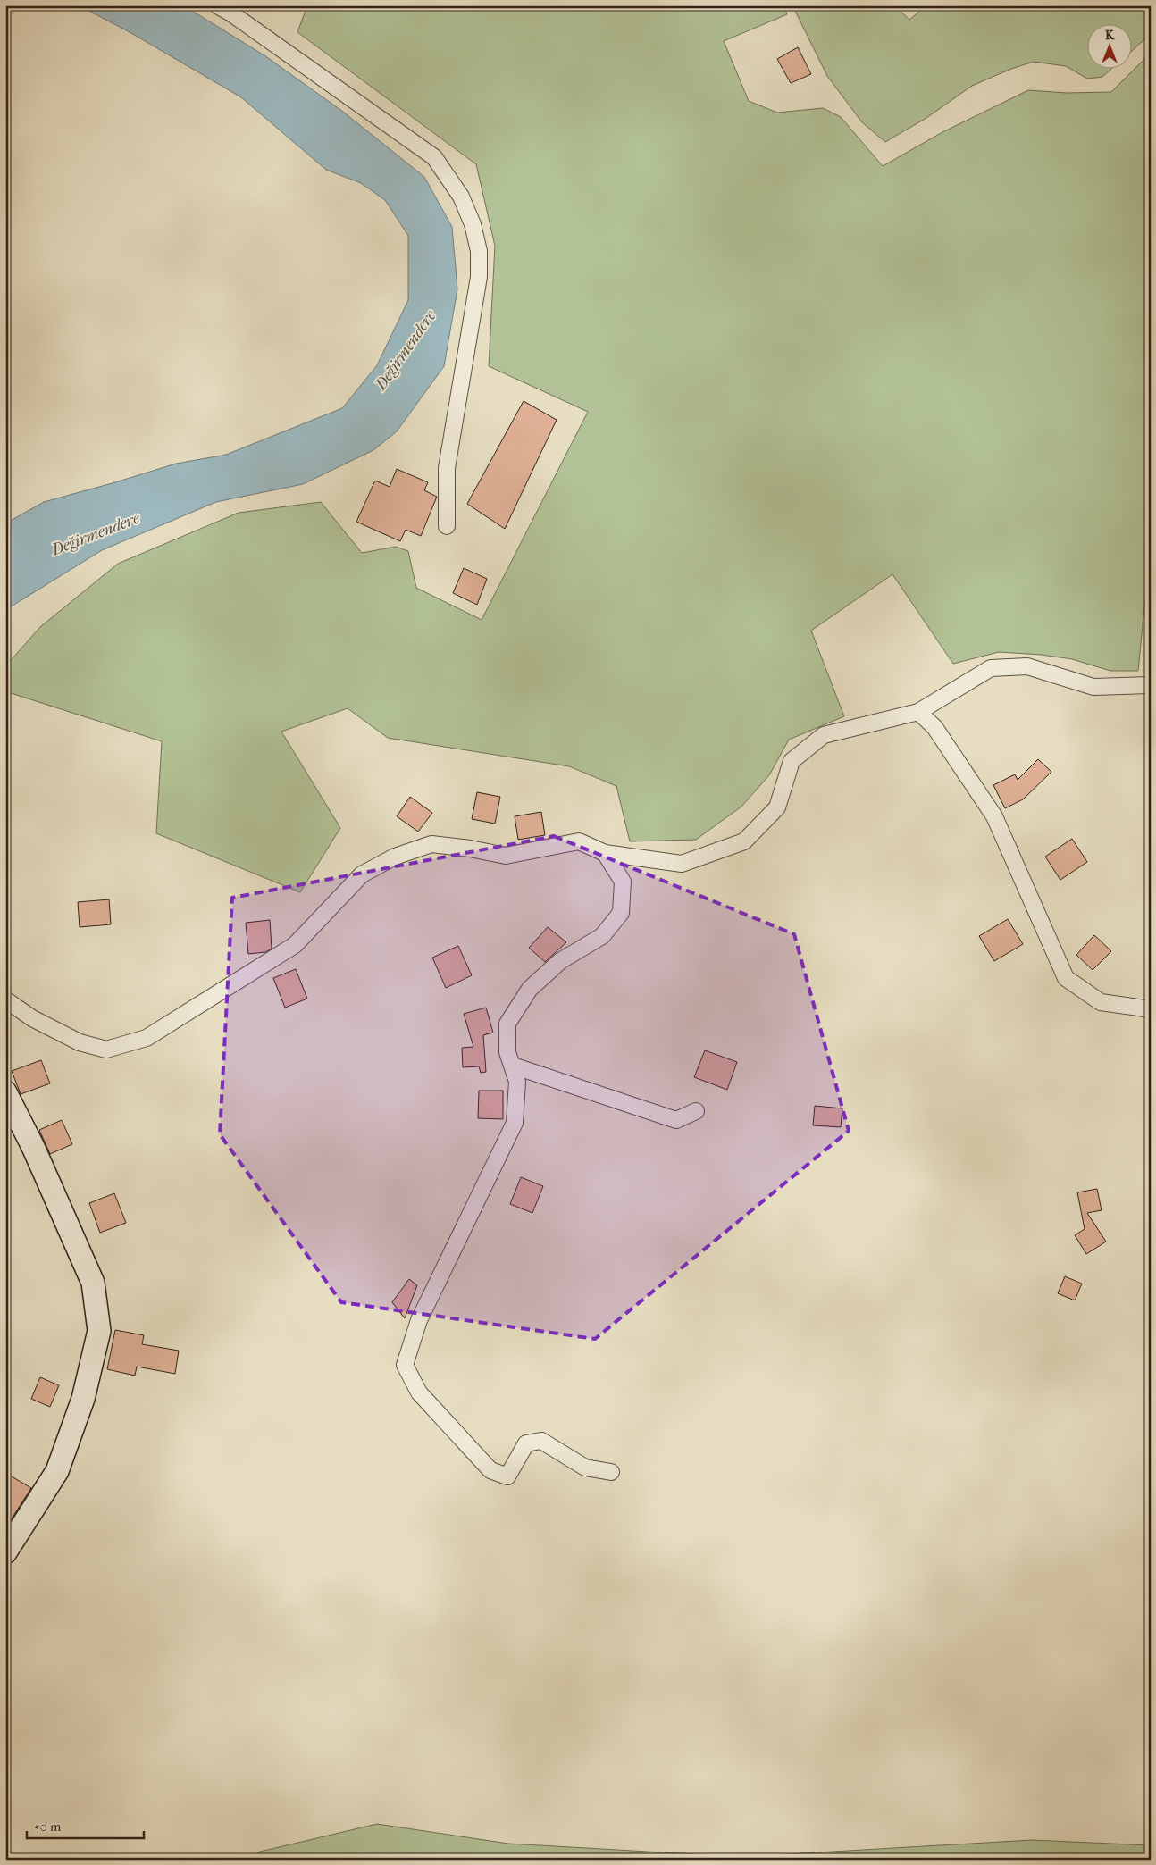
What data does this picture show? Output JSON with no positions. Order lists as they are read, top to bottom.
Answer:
{
  "water": ["Değirmendere"],
  "scale_bar": "50 m",
  "north": "top"
}
